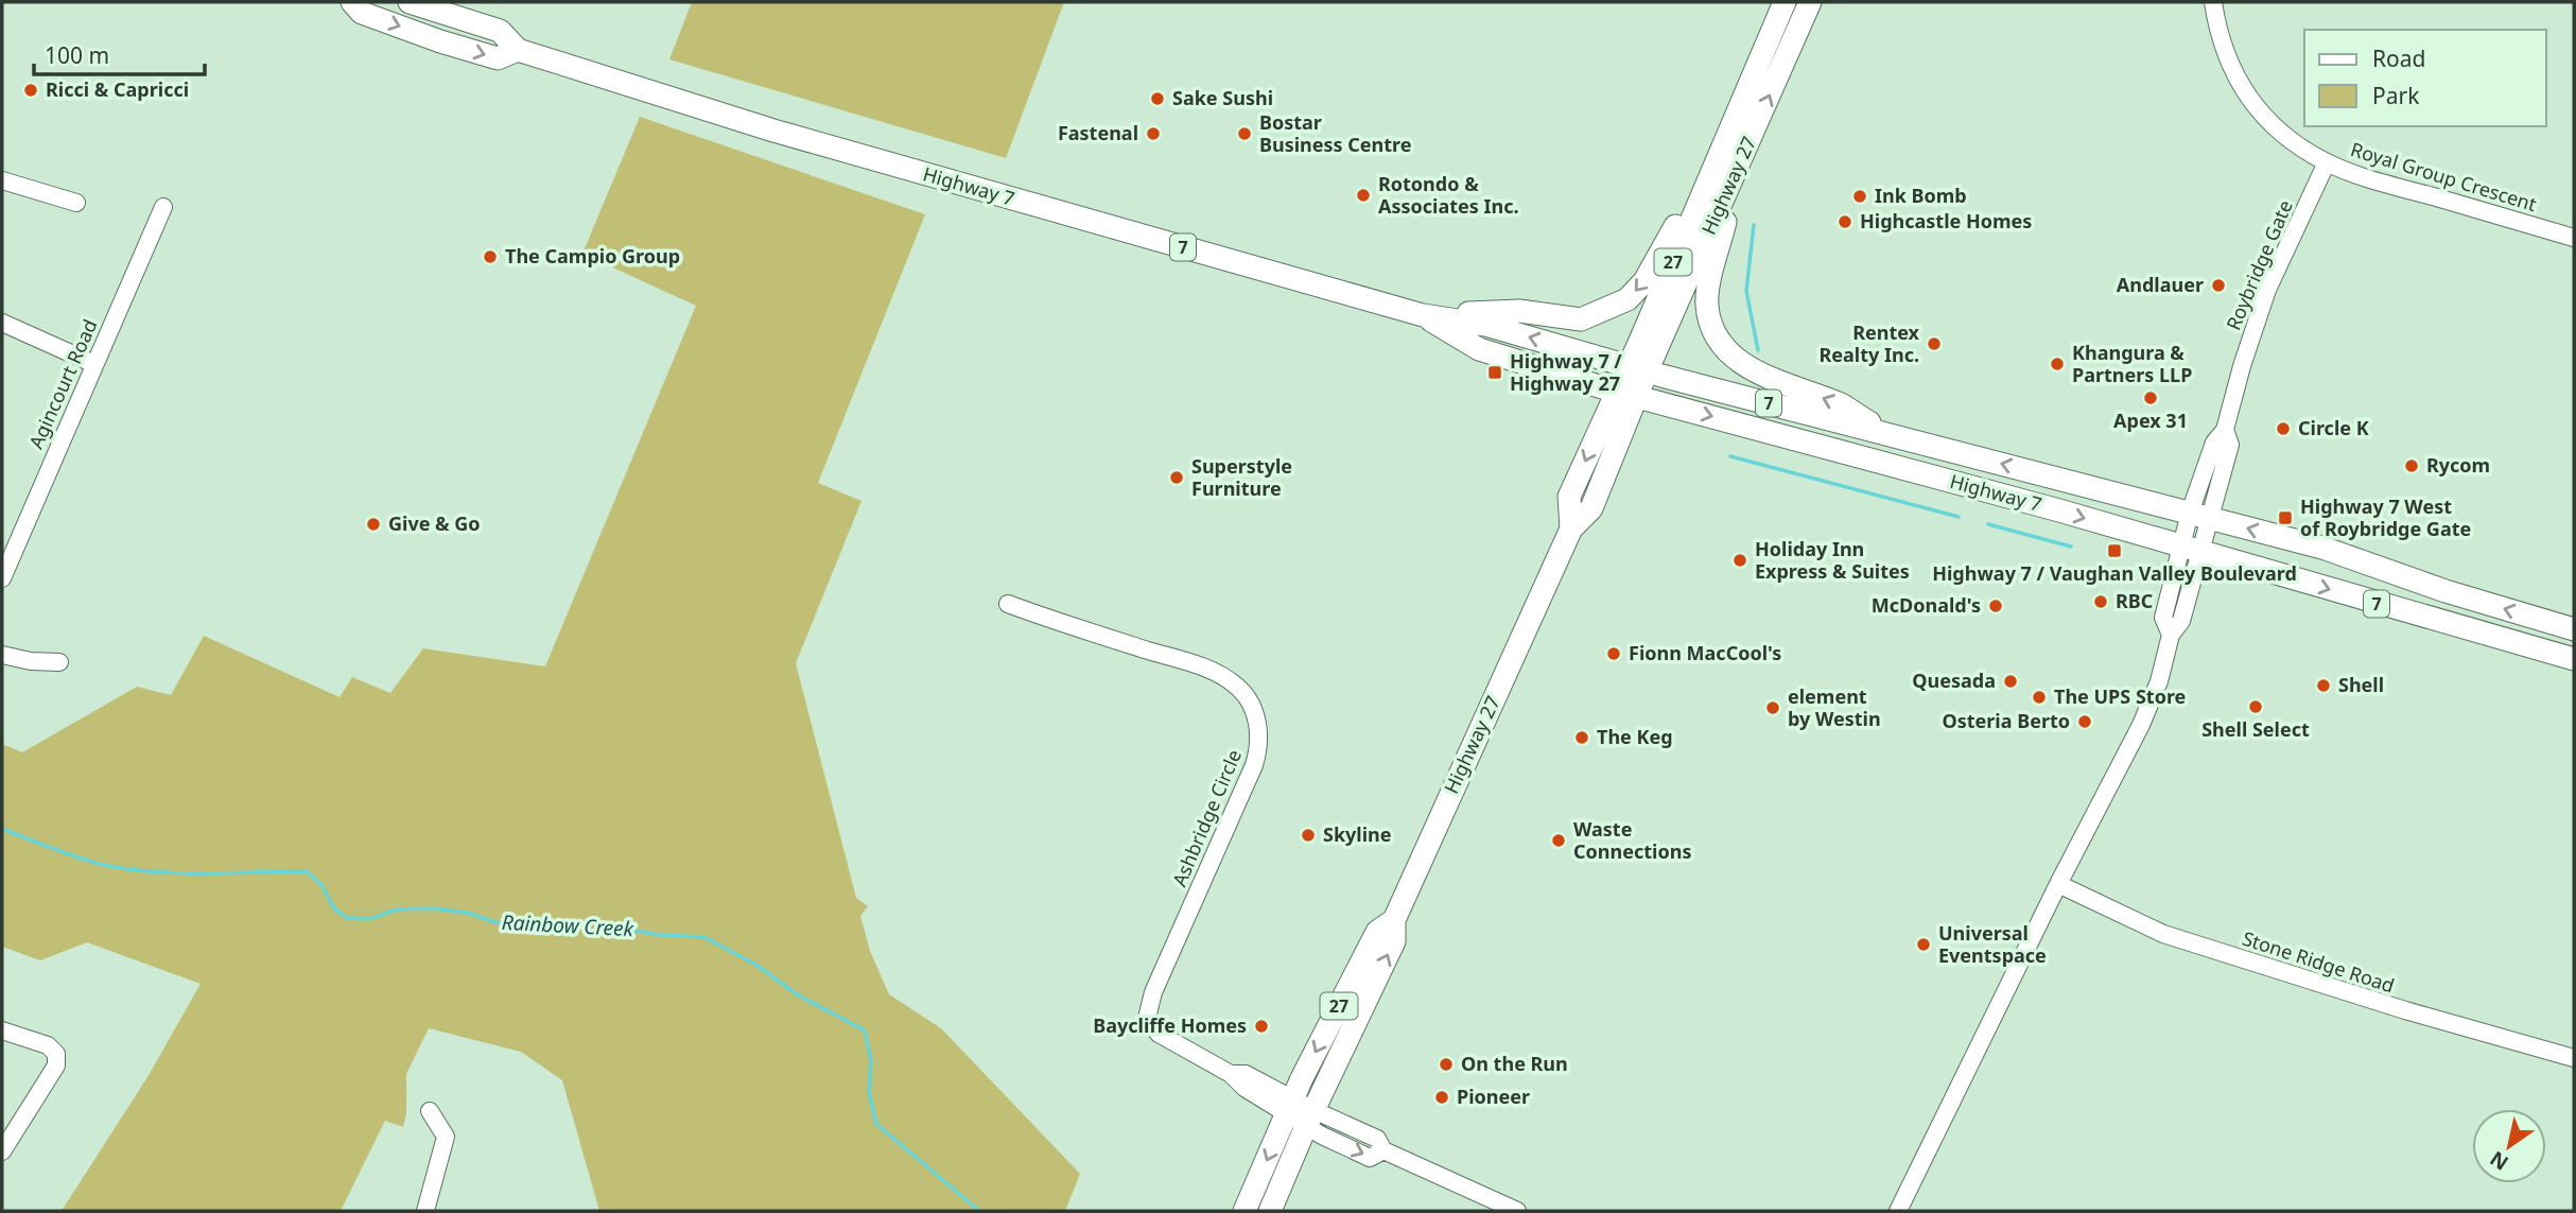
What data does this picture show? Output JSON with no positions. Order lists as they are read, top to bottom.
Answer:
{
  "streets": {
    "main road": [
      "Highway 27",
      "Highway 7",
      "7",
      "27"
    ],
    "street": [
      "Royal Group Crescent",
      "Roybridge Gate",
      "Agincourt Road",
      "Ashbridge Circle",
      "Stone Ridge Road"
    ]
  },
  "crossings": [
    ["Royal Group Crescent", "Roybridge Gate"],
    ["Highway 27", "Highway 7"],
    ["Highway 27", "Ashbridge Circle"],
    ["Highway 7", "Roybridge Gate"],
    ["Roybridge Gate", "Stone Ridge Road"]
  ],
  "water": ["Rainbow Creek"],
  "places": {
    "other": [
      "Ricci & Capricci",
      "Sake Sushi",
      "Fastenal",
      "Bostar Business Centre",
      "Rotondo & Associates Inc.",
      "Ink Bomb",
      "Highcastle Homes",
      "The Campio Group",
      "Andlauer",
      "Rentex Realty Inc.",
      "Khangura & Partners LLP",
      "Apex 31",
      "Circle K",
      "Rycom",
      "Superstyle Furniture",
      "Give & Go",
      "Holiday Inn Express & Suites",
      "RBC",
      "McDonald's",
      "Fionn MacCool's",
      "Quesada",
      "Shell",
      "The UPS Store",
      "Shell Select",
      "element by Westin",
      "Osteria Berto",
      "The Keg",
      "Skyline",
      "Waste Connections",
      "Universal Eventspace",
      "Baycliffe Homes",
      "On the Run",
      "Pioneer"
    ],
    "transit": ["Highway 7 / Highway 27", "Highway 7 West of Roybridge Gate", "Highway 7 / Vaughan Valley Boulevard"]
  },
  "legend": ["Road", "Park"],
  "scale_bar": "100 m",
  "north": "bottom left"
}
